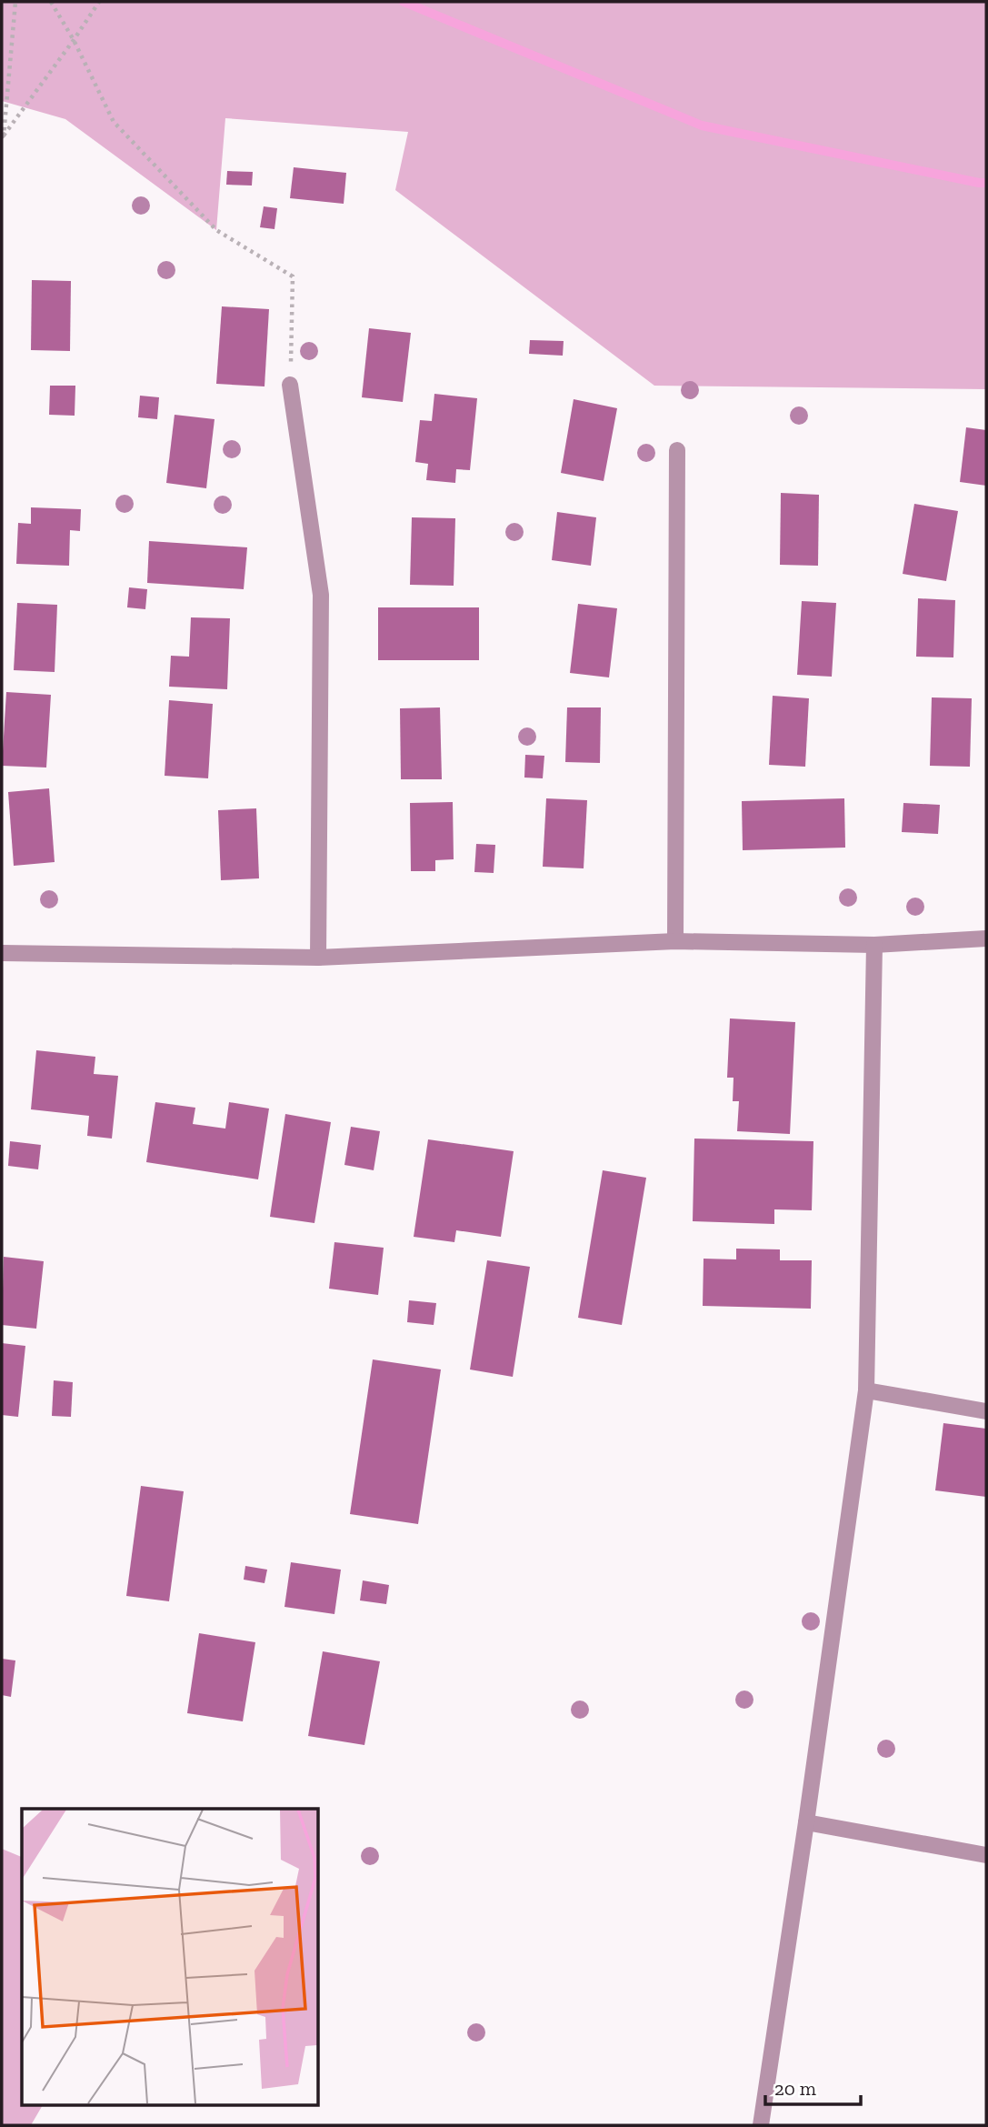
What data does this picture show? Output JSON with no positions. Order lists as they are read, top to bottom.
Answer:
{
  "scale_bar": "20 m"
}
